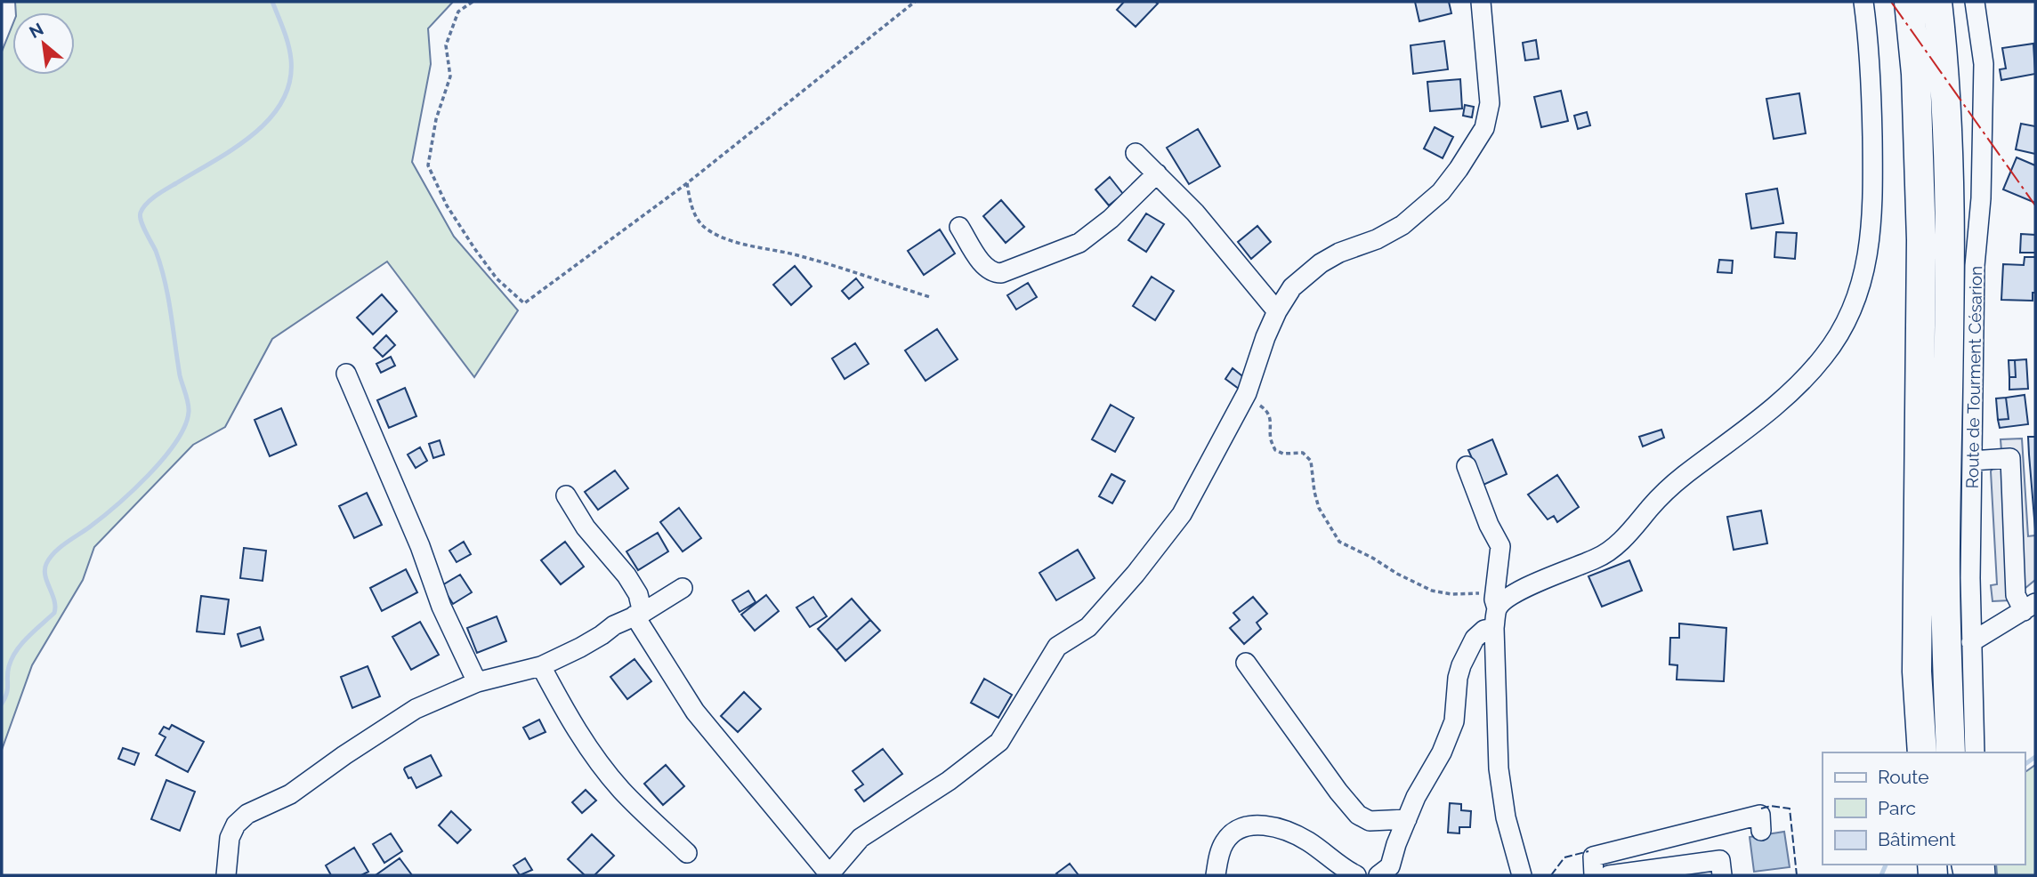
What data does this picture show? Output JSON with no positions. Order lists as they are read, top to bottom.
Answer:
{
  "streets": {
    "street": ["Route de Tourment Césarion"]
  },
  "legend": ["Route", "Parc", "Bâtiment"],
  "north": "top left"
}
